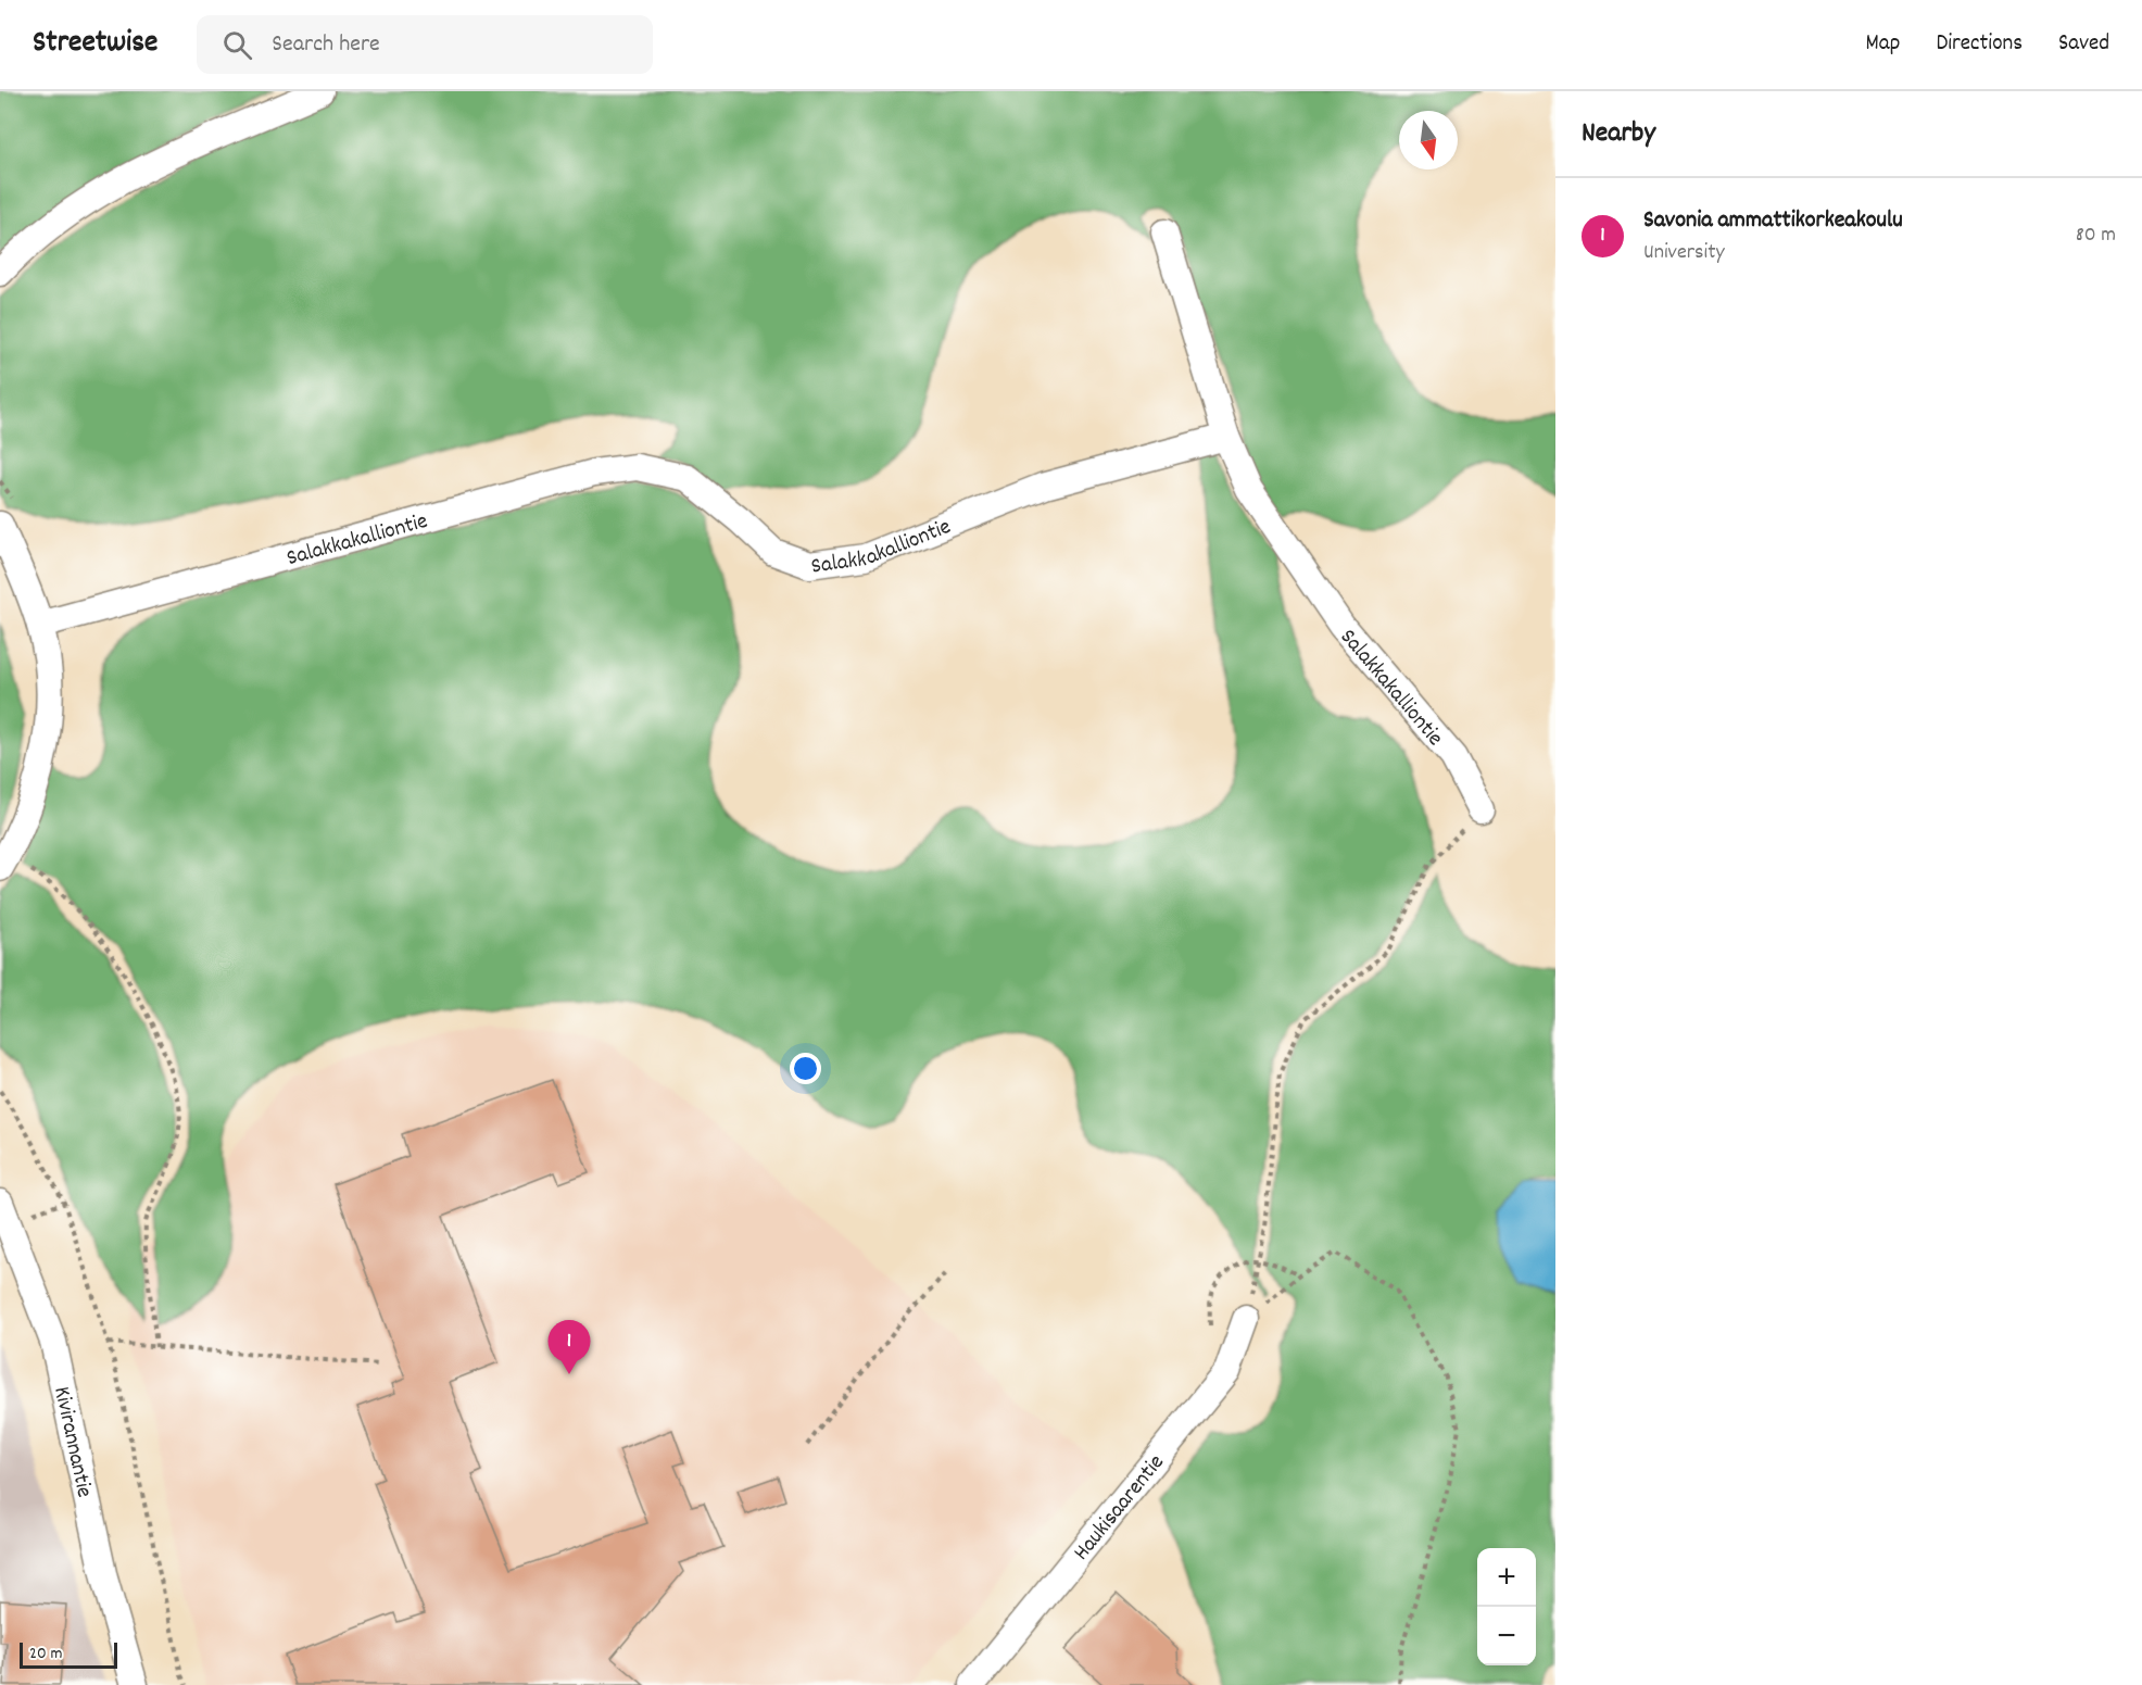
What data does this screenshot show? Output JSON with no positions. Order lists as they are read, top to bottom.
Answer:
{
  "streets": {
    "street": ["Salakkakalliontie", "Kivirannantie", "Haukisaarentie"]
  },
  "scale_bar": "20 m",
  "north": "bottom",
  "page": {
    "header": "Streetwise",
    "search": "Search here",
    "nav": ["Map", "Directions", "Saved"],
    "heading": "Nearby",
    "list": [
      {
        "mark": "1",
        "name": "Savonia ammattikorkeakoulu",
        "note": "University",
        "value": "80 m"
      }
    ],
    "pins": "1",
    "map_buttons": ["+", "−"],
    "scale": "20 m"
  }
}
